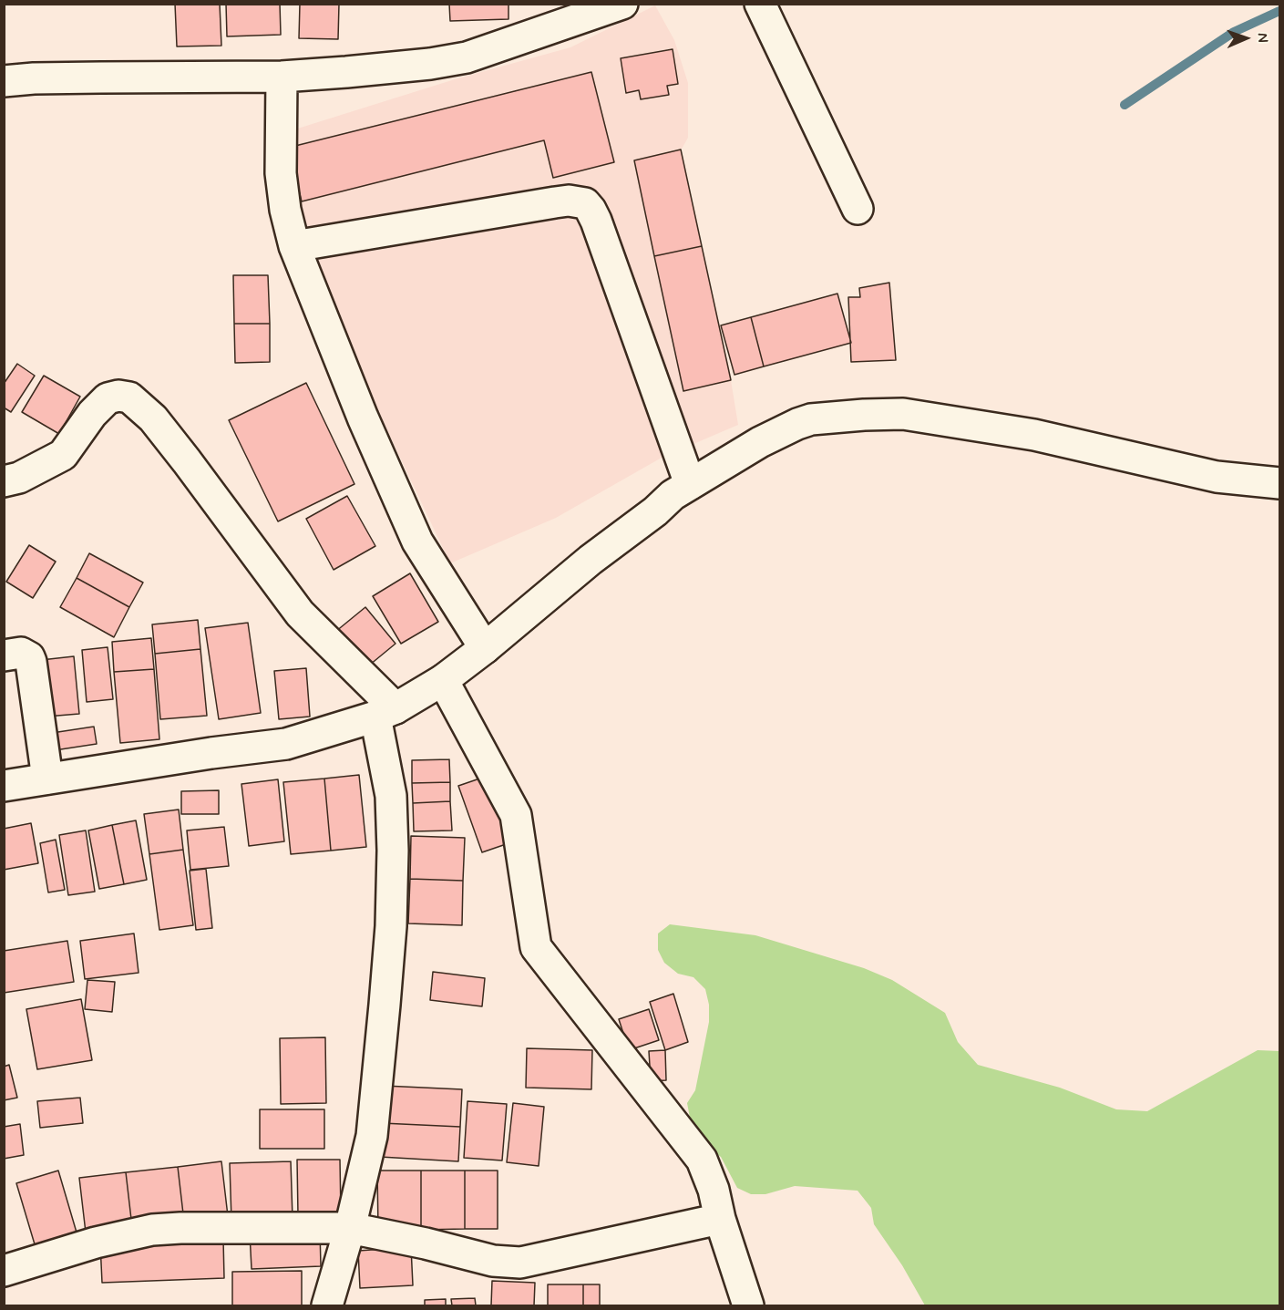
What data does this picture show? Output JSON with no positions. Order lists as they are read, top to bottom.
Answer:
{
  "north": "right"
}
